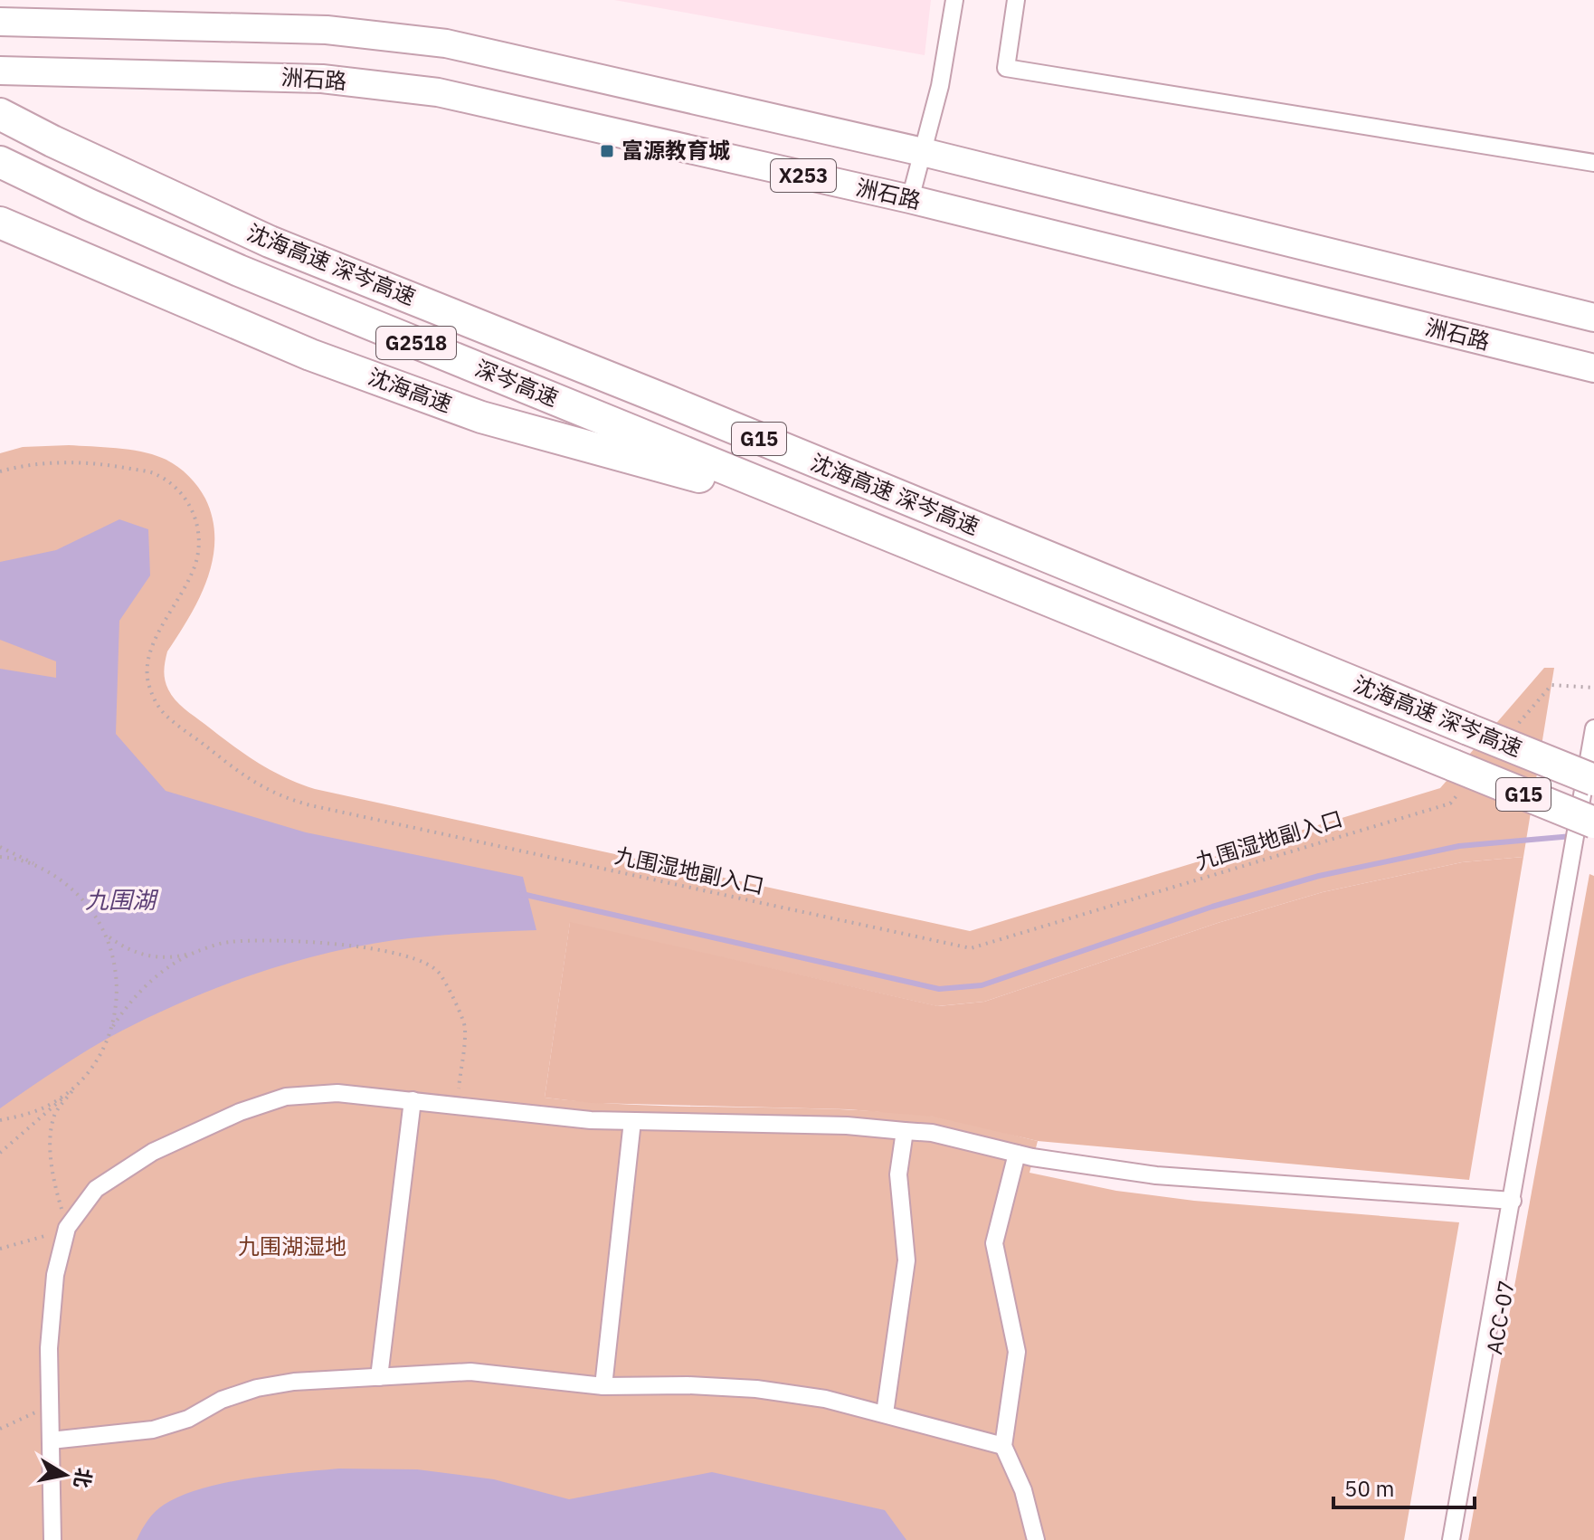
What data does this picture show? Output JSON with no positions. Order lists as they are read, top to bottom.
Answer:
{
  "streets": {
    "highway": [
      "沈海高速 深岑高速",
      "G2518",
      "深岑高速",
      "沈海高速",
      "G15"
    ],
    "main road": ["洲石路", "X253"],
    "street": ["ACC-07"],
    "path": ["九围湿地副入口"]
  },
  "crossings": [
    ["沈海高速 深岑高速", "深岑高速"],
    ["沈海高速 深岑高速", "沈海高速"],
    ["沈海高速 深岑高速", "九围湿地副入口"],
    ["深岑高速", "沈海高速"]
  ],
  "water": ["九围湖"],
  "parks": ["九围湖湿地"],
  "places": {
    "transit": ["富源教育城"]
  },
  "scale_bar": "50 m",
  "north": "right"
}
